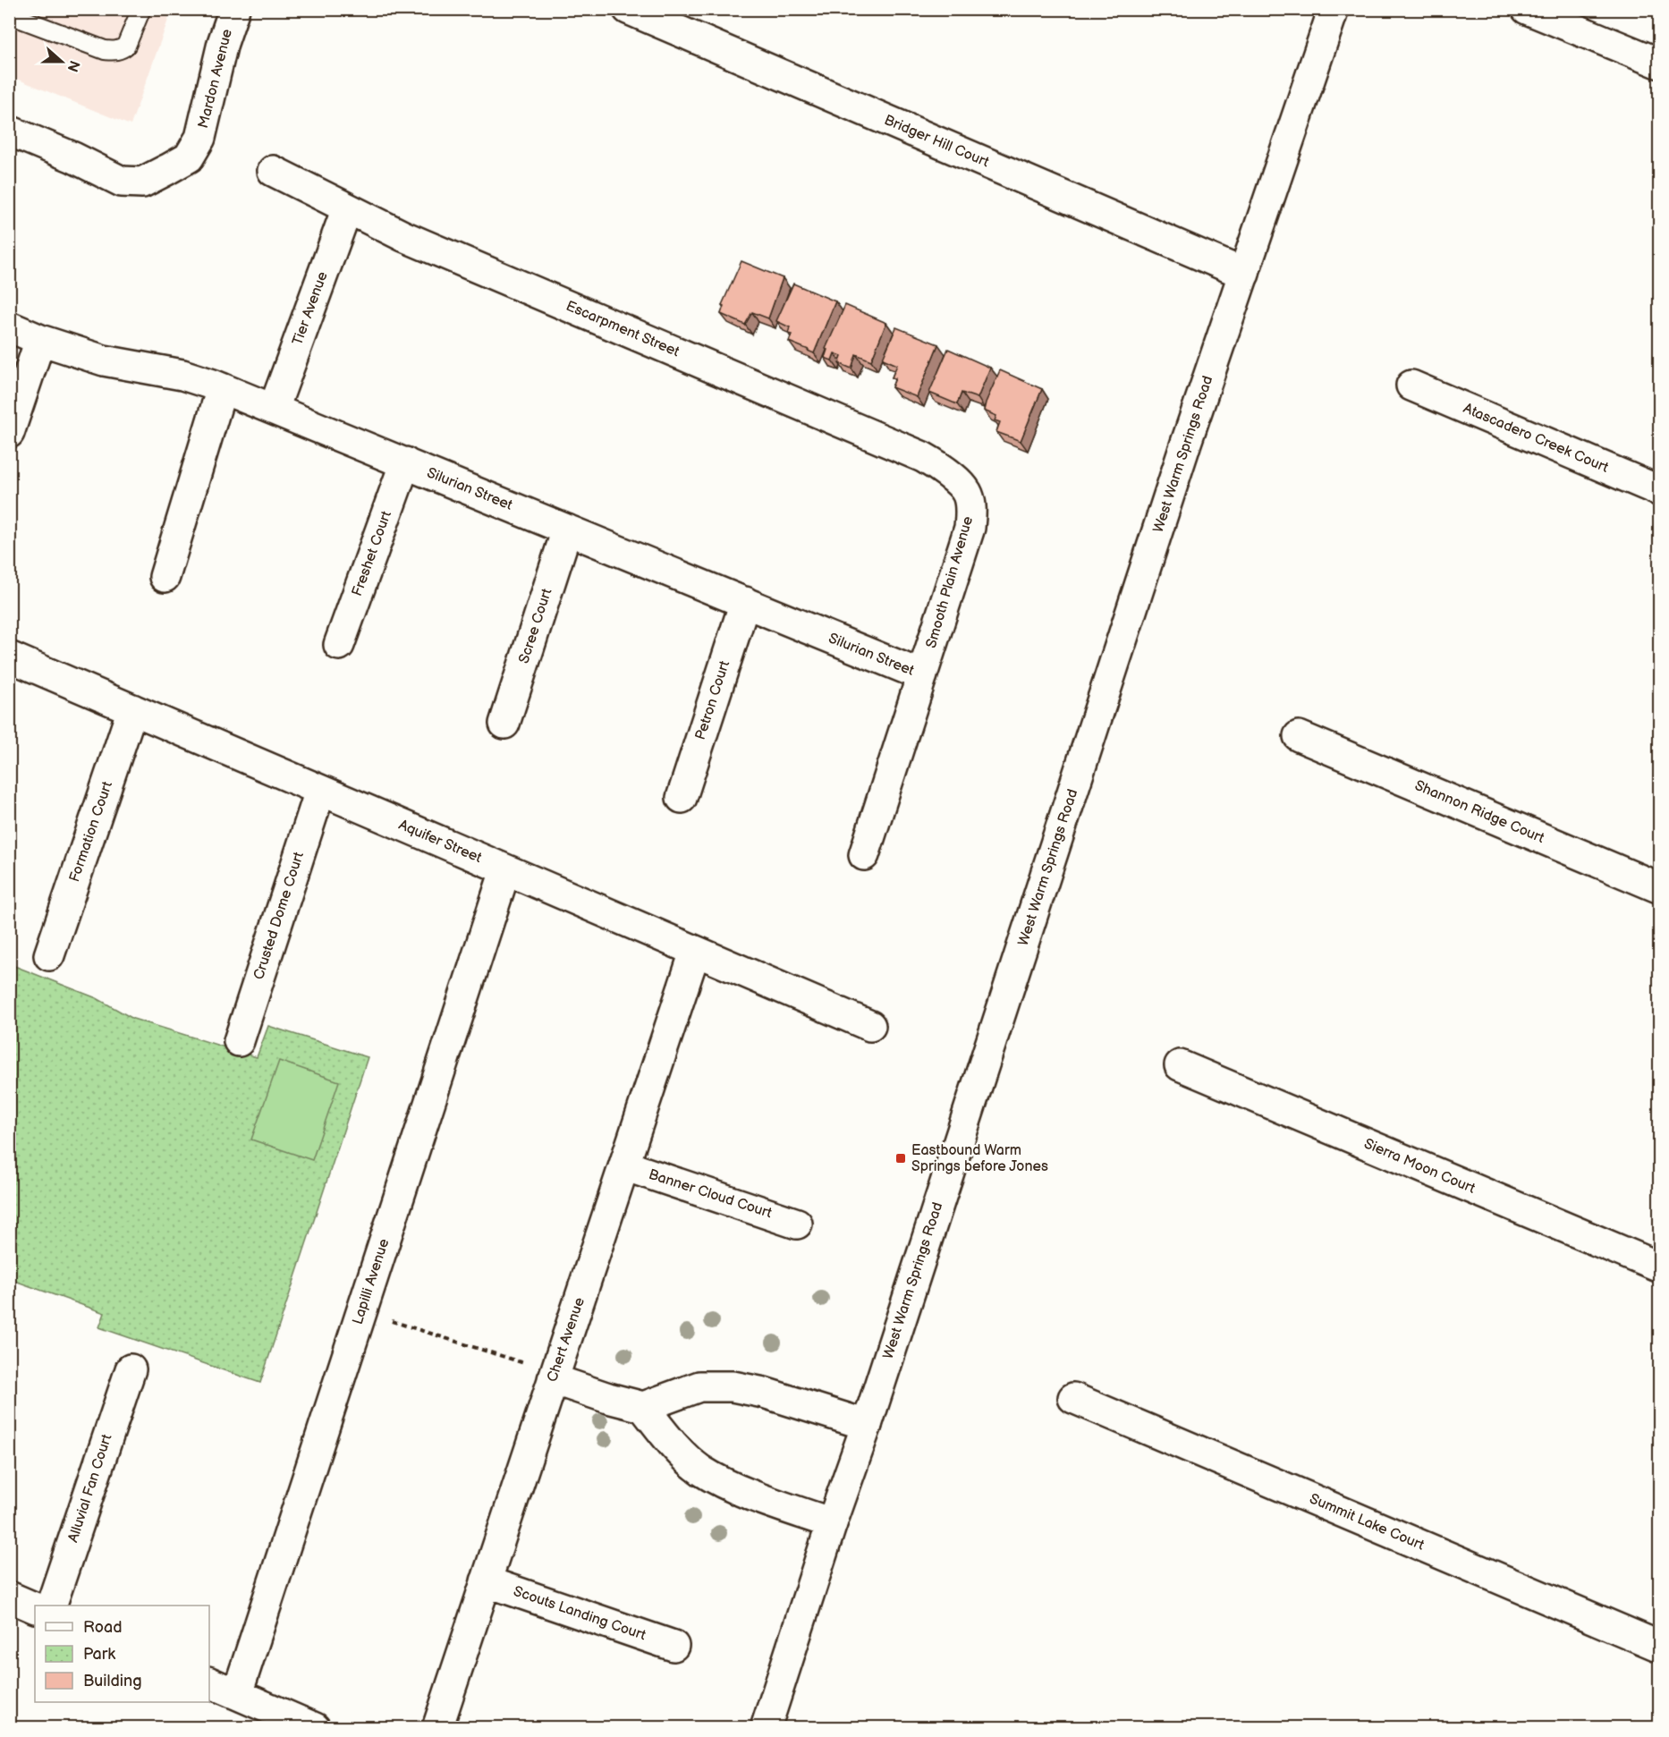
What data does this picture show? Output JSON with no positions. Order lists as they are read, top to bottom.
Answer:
{
  "streets": {
    "street": [
      "Mardon Avenue",
      "Bridger Hill Court",
      "Tier Avenue",
      "Escarpment Street",
      "Atascadero Creek Court",
      "West Warm Springs Road",
      "Silurian Street",
      "Freshet Court",
      "Smooth Plain Avenue",
      "Scree Court",
      "Petron Court",
      "Shannon Ridge Court",
      "Formation Court",
      "Aquifer Street",
      "Crusted Dome Court",
      "Sierra Moon Court",
      "Banner Cloud Court",
      "Lapilli Avenue",
      "Chert Avenue",
      "Alluvial Fan Court",
      "Summit Lake Court",
      "Scouts Landing Court"
    ]
  },
  "crossings": [
    ["Bridger Hill Court", "West Warm Springs Road"],
    ["Tier Avenue", "Escarpment Street"],
    ["Tier Avenue", "Silurian Street"],
    ["Escarpment Street", "Smooth Plain Avenue"],
    ["Silurian Street", "Freshet Court"],
    ["Silurian Street", "Smooth Plain Avenue"],
    ["Silurian Street", "Scree Court"],
    ["Silurian Street", "Petron Court"],
    ["Formation Court", "Aquifer Street"],
    ["Aquifer Street", "Crusted Dome Court"],
    ["Aquifer Street", "Lapilli Avenue"],
    ["Aquifer Street", "Chert Avenue"],
    ["Banner Cloud Court", "Chert Avenue"],
    ["Chert Avenue", "Scouts Landing Court"]
  ],
  "places": {
    "transit": ["Eastbound Warm Springs before Jones"]
  },
  "legend": ["Road", "Park", "Building"],
  "north": "right"
}
